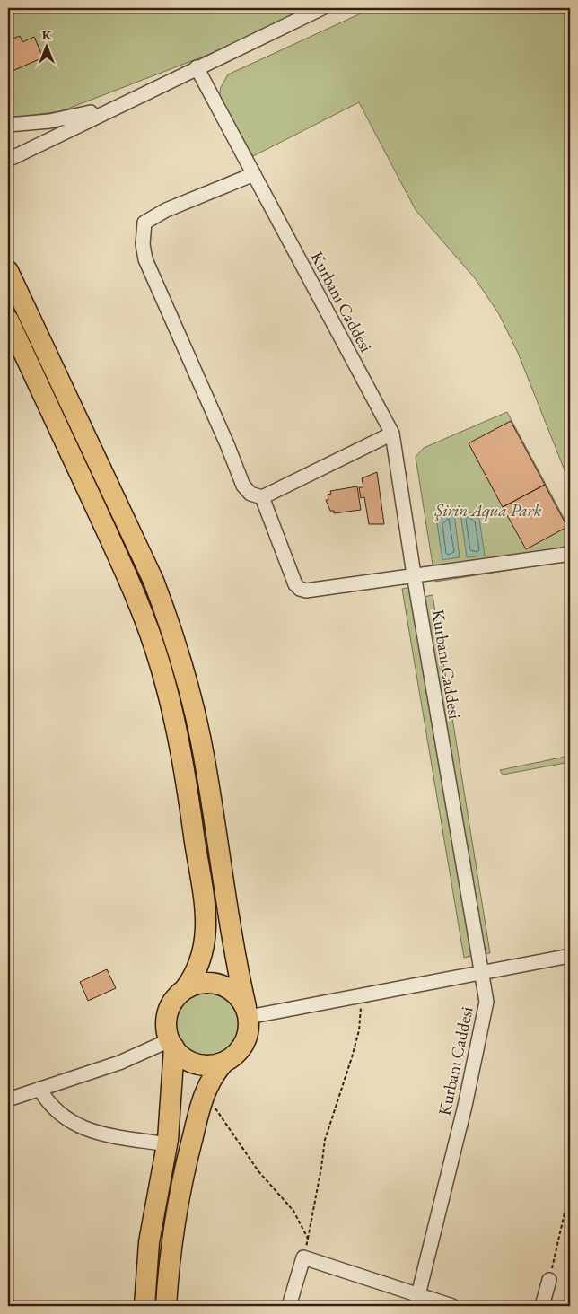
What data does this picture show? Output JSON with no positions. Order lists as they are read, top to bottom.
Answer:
{
  "streets": {
    "street": ["Kurbanı Caddesi"]
  },
  "parks": ["Şirin Aqua Park"],
  "north": "top"
}
